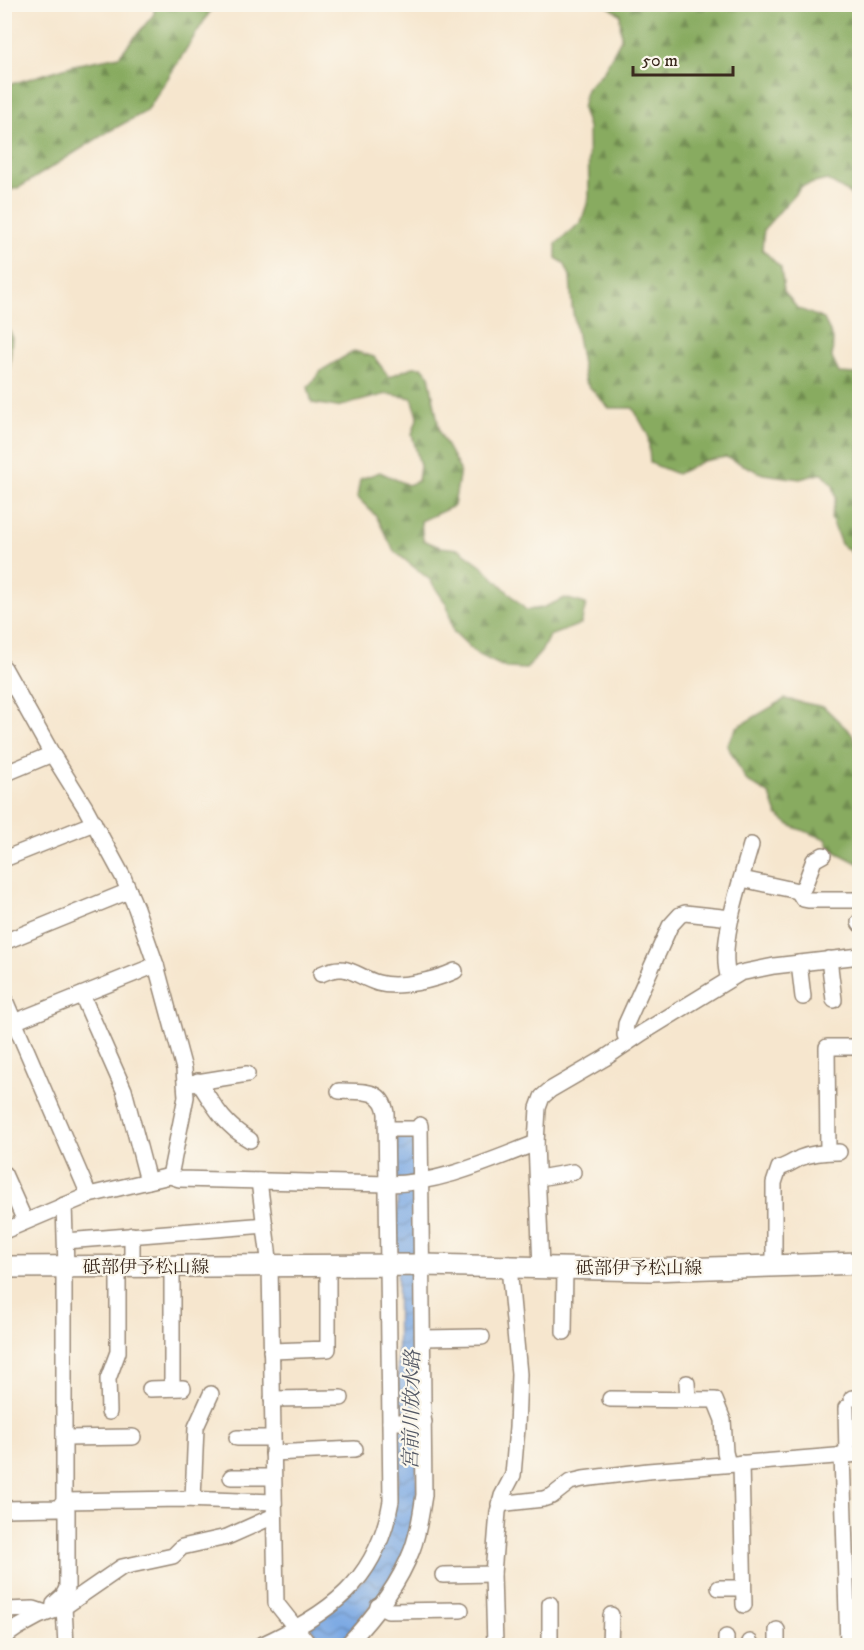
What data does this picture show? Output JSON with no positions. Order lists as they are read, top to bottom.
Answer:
{
  "streets": {
    "main road": ["砥部伊予松山線"]
  },
  "water": ["宮前川放水路"],
  "scale_bar": "50 m"
}
